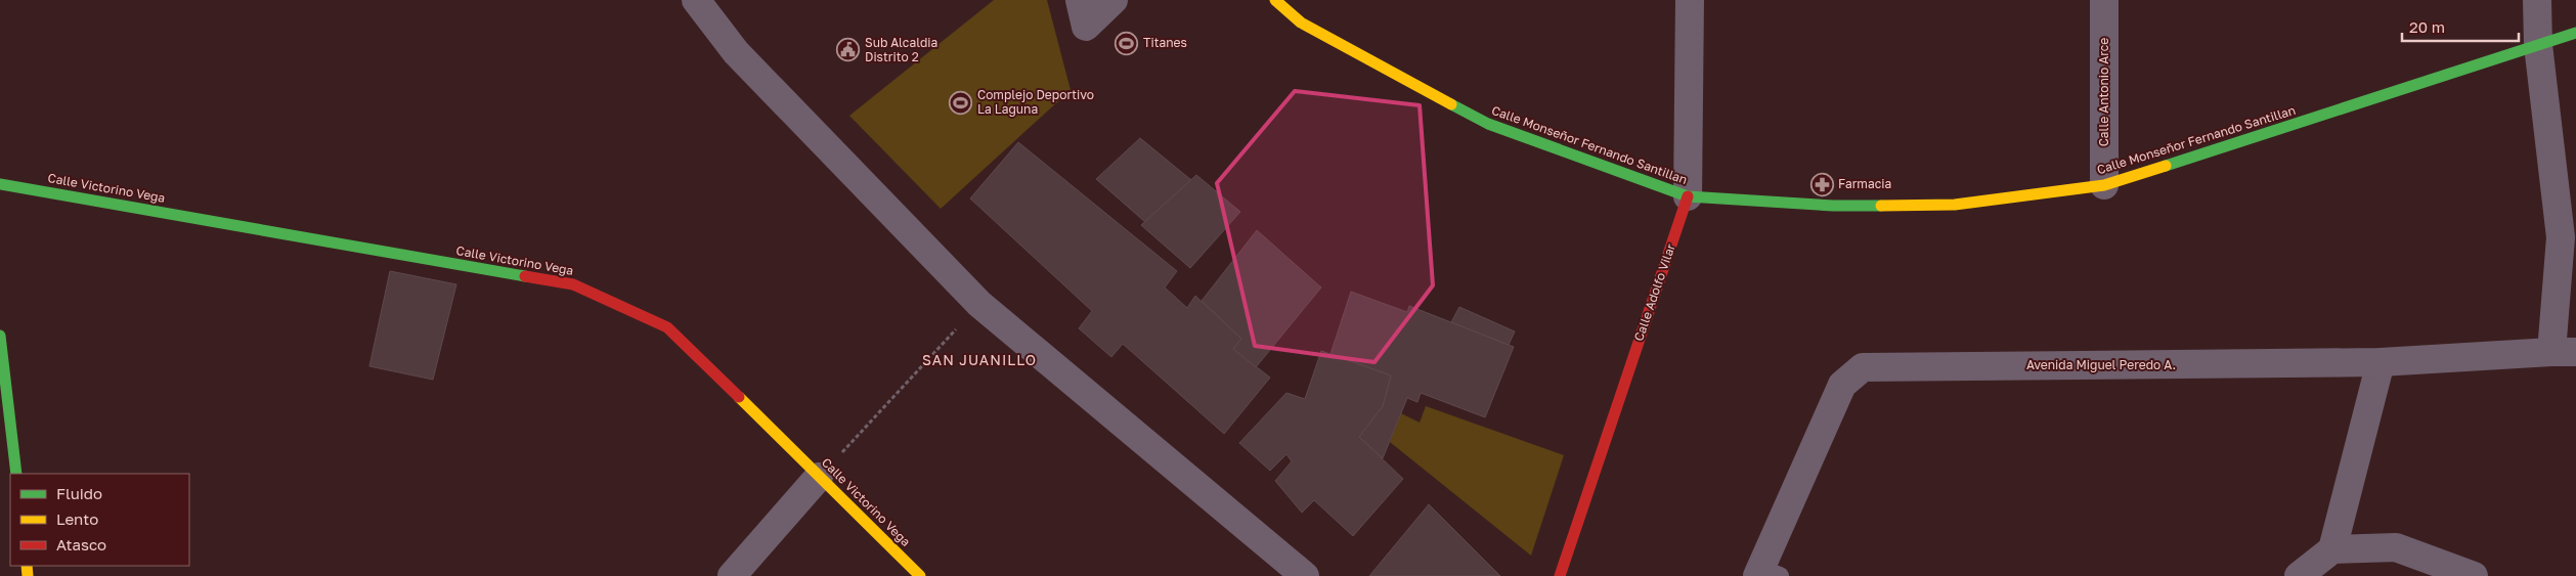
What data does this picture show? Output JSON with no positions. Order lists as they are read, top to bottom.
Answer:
{
  "streets": {
    "main road": ["Calle Monseñor Fernando Santillan", "Calle Victorino Vega", "Calle Adolfo Vilar"],
    "street": ["Calle Antonio Arce", "Avenida Miguel Peredo A."]
  },
  "crossings": [
    ["Calle Antonio Arce", "Calle Monseñor Fernando Santillan"],
    ["Calle Monseñor Fernando Santillan", "Calle Adolfo Vilar"]
  ],
  "districts": ["SAN JUANILLO"],
  "places": {
    "sports": ["Titanes", "Complejo Deportivo La Laguna"],
    "public building": ["Sub Alcaldia Distrito 2"],
    "pharmacy": ["Farmacia"]
  },
  "legend": ["Fluido", "Lento", "Atasco"],
  "scale_bar": "20 m"
}
